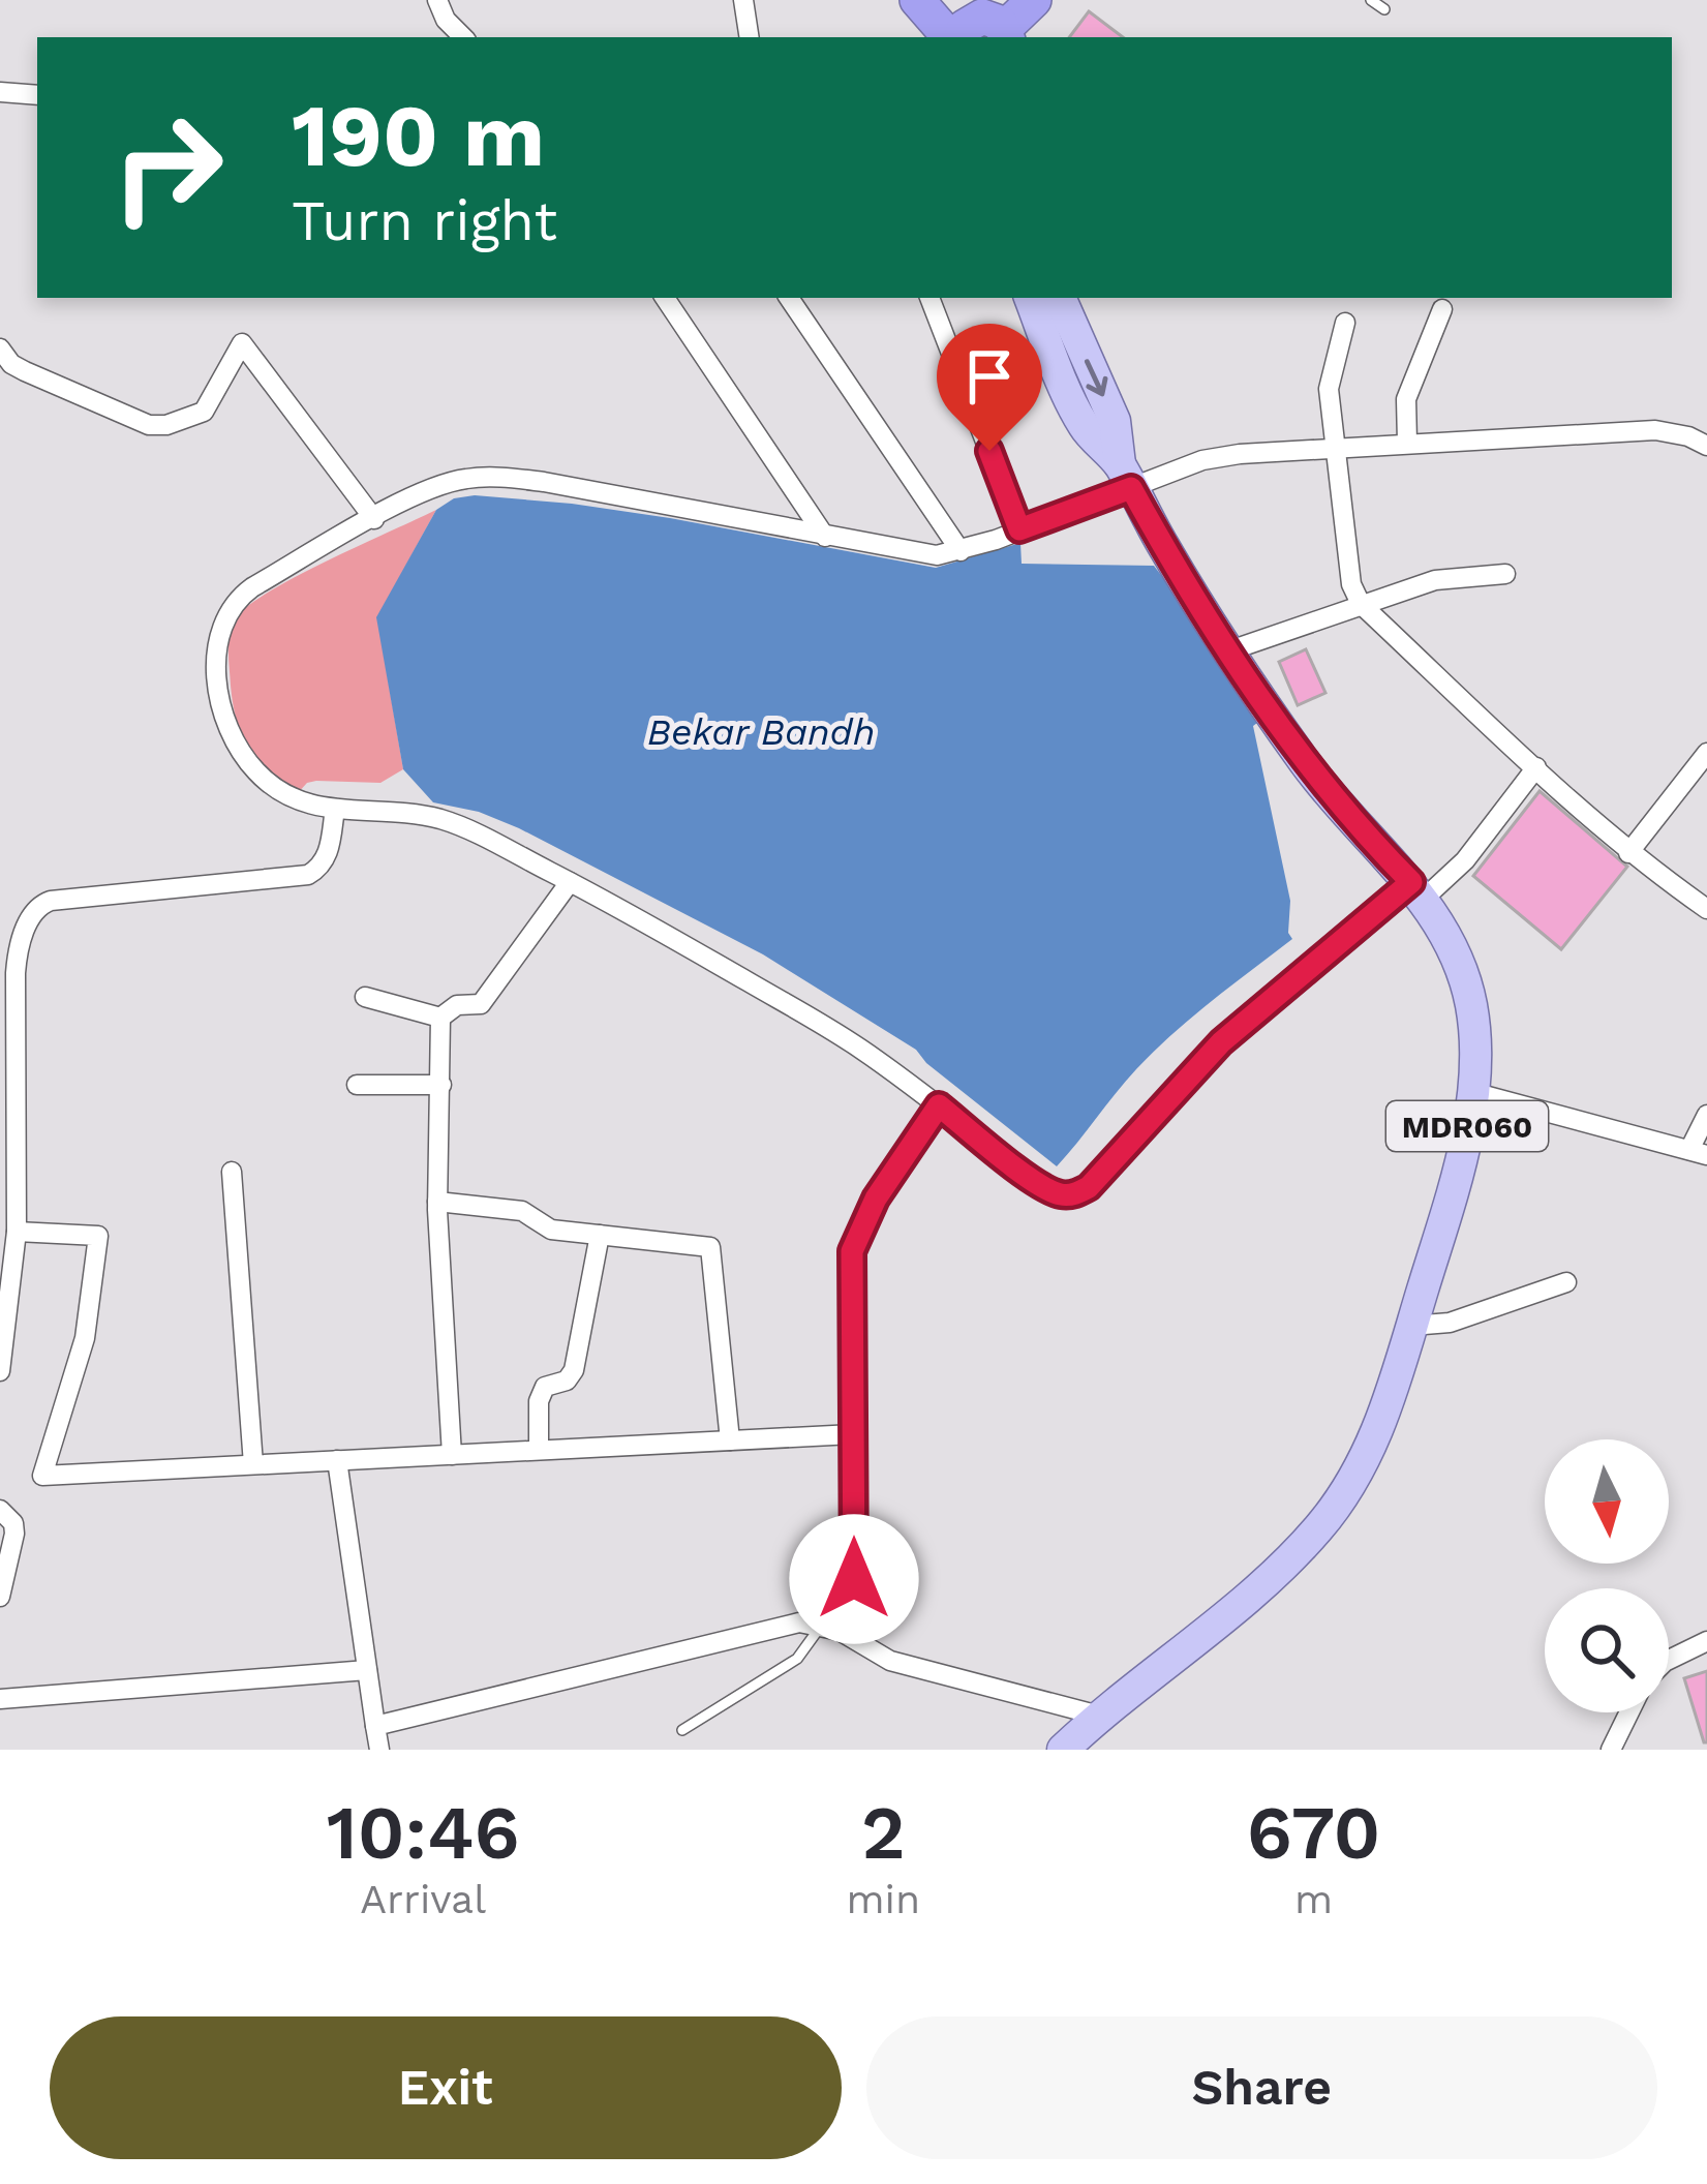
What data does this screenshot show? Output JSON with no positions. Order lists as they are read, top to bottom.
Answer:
{
  "streets": {
    "main road": ["MDR060"]
  },
  "water": ["Bekar Bandh"],
  "north": "bottom",
  "page": {
    "turn": ["190 m", "Turn right"],
    "eta": [
      "10:46",
      "Arrival",
      "2",
      "min",
      "670",
      "m"
    ],
    "buttons": ["Exit", "Share"]
  }
}
